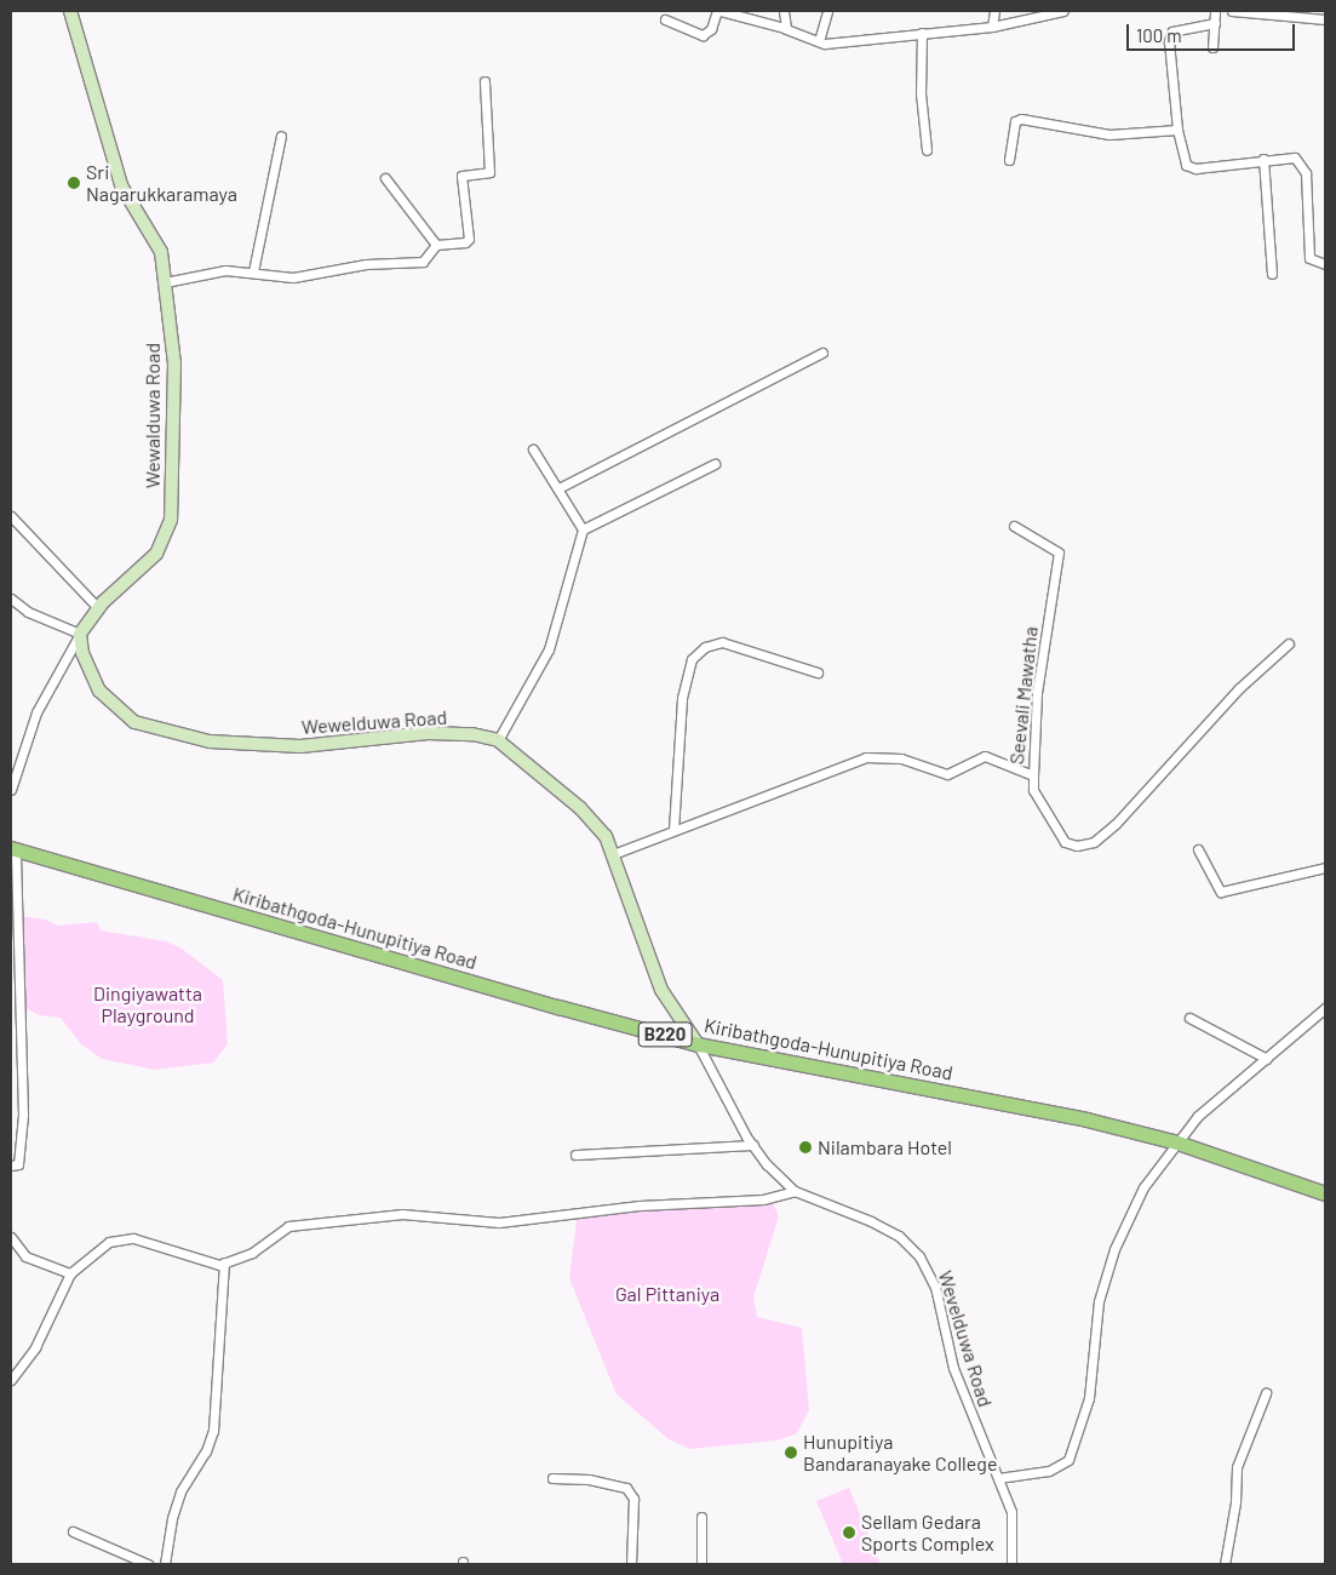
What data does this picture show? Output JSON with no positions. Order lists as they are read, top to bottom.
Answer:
{
  "streets": {
    "main road": ["Kiribathgoda-Hunupitiya Road", "B220"],
    "street": [
      "Wewalduwa Road",
      "Seevali Mawatha",
      "Wewelduwa Road",
      "Wevelduwa Road"
    ]
  },
  "crossings": [
    ["Wewalduwa Road", "Wewelduwa Road"],
    ["Seevali Mawatha", "Wewelduwa Road"],
    ["Wewelduwa Road", "Kiribathgoda-Hunupitiya Road"],
    ["Wewelduwa Road", "Wevelduwa Road"],
    ["Kiribathgoda-Hunupitiya Road", "Wevelduwa Road"]
  ],
  "parks": ["Dingiyawatta Playground", "Gal Pittaniya"],
  "places": [
    "Sri Nagarukkaramaya",
    "Nilambara Hotel",
    "Hunupitiya Bandaranayake College",
    "Sellam Gedara Sports Complex"
  ],
  "scale_bar": "100 m"
}
